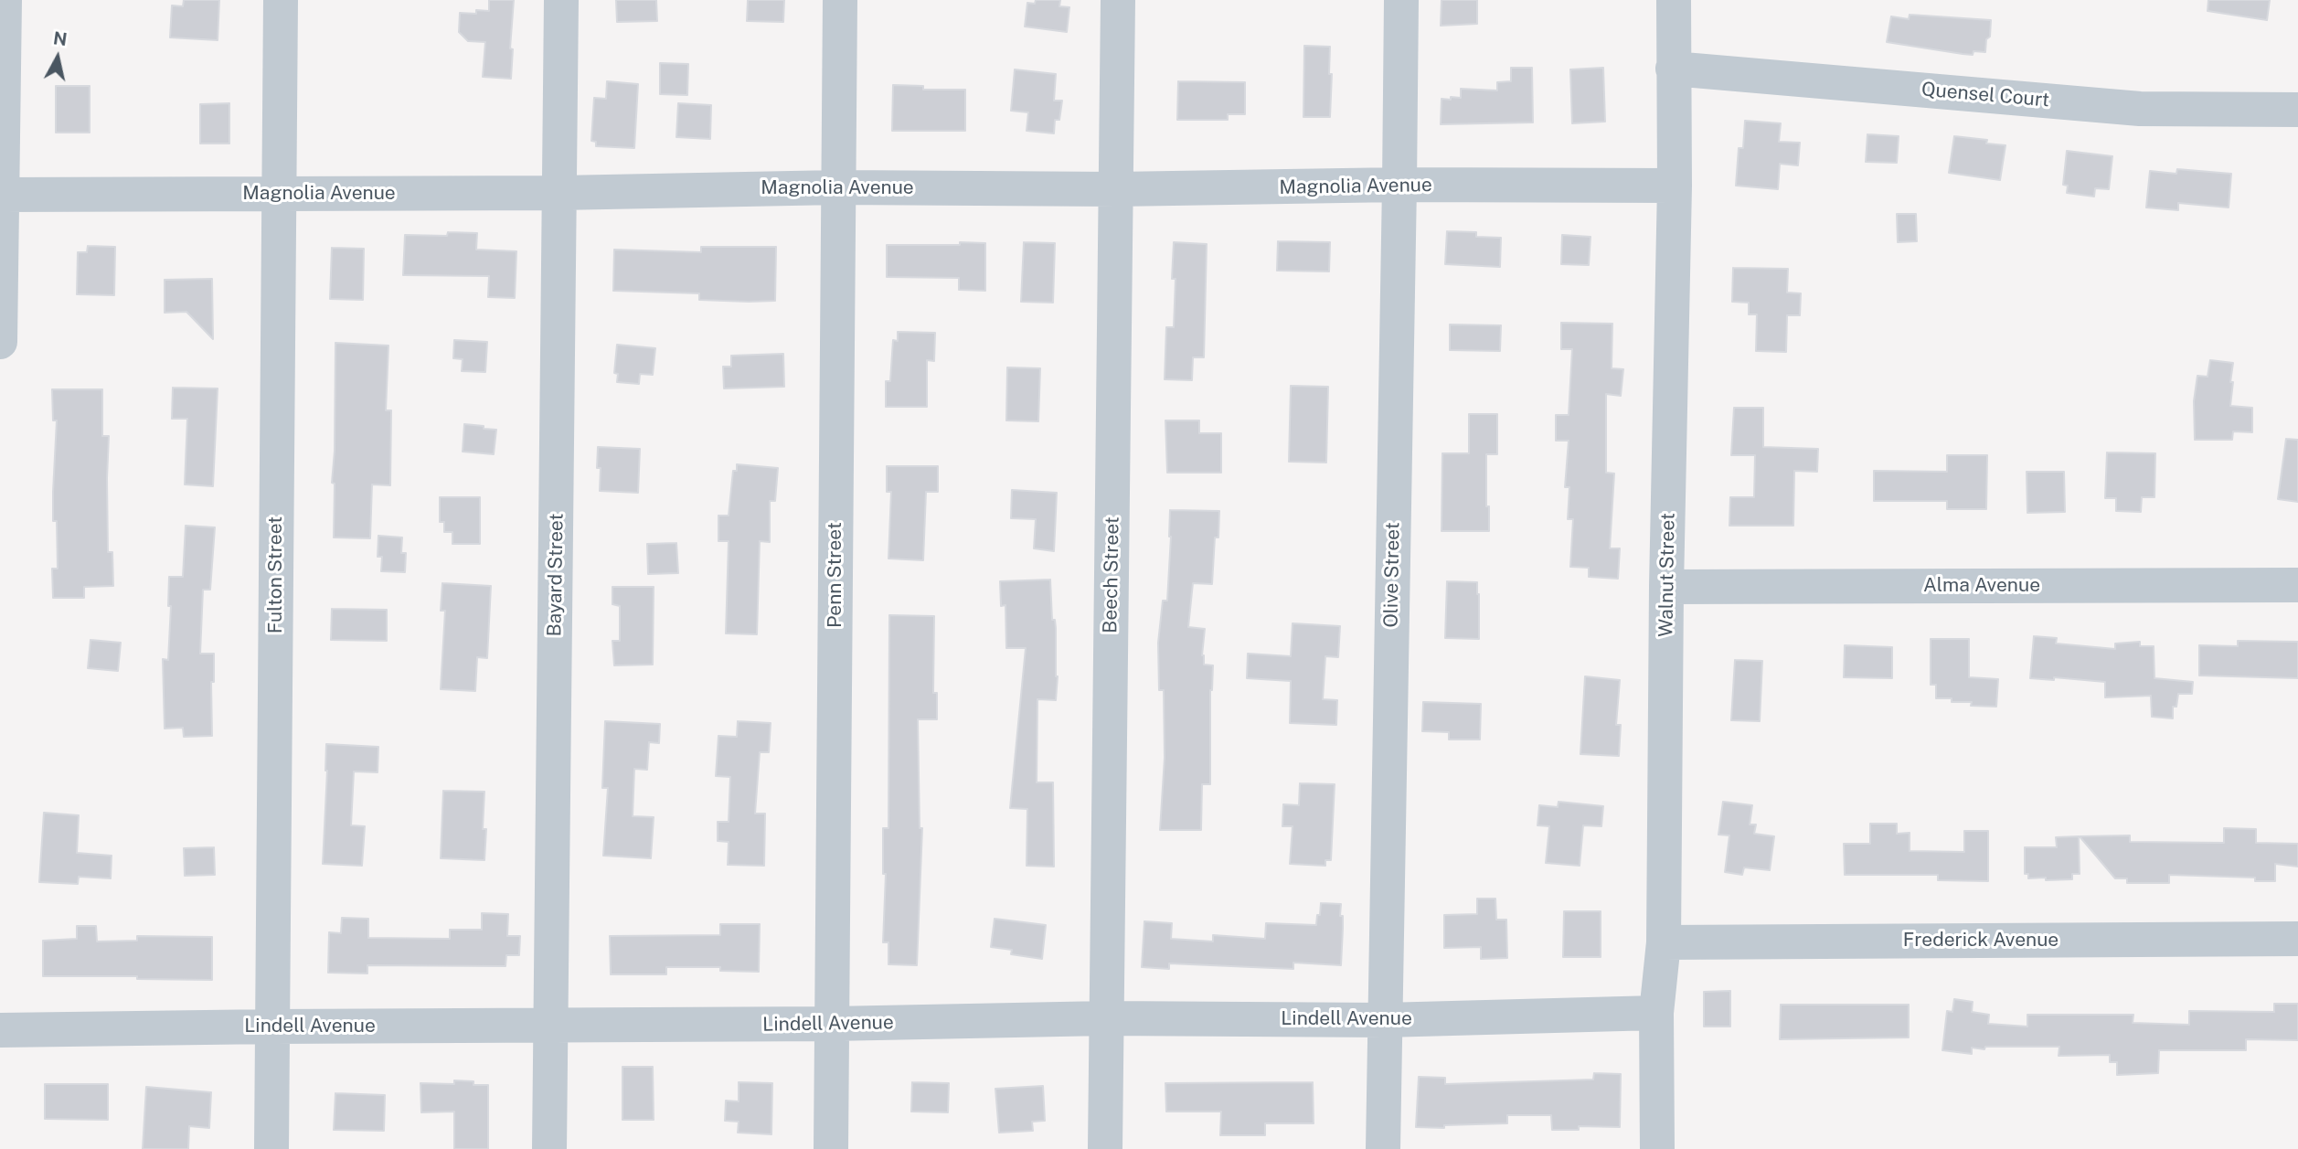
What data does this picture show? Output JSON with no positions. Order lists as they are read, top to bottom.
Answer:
{
  "streets": {
    "street": [
      "Quensel Court",
      "Magnolia Avenue",
      "Fulton Street",
      "Bayard Street",
      "Penn Street",
      "Beech Street",
      "Olive Street",
      "Walnut Street",
      "Alma Avenue",
      "Frederick Avenue",
      "Lindell Avenue"
    ]
  },
  "crossings": [
    ["Quensel Court", "Walnut Street"],
    ["Magnolia Avenue", "Fulton Street"],
    ["Magnolia Avenue", "Bayard Street"],
    ["Magnolia Avenue", "Penn Street"],
    ["Magnolia Avenue", "Beech Street"],
    ["Magnolia Avenue", "Olive Street"],
    ["Magnolia Avenue", "Walnut Street"],
    ["Fulton Street", "Lindell Avenue"],
    ["Bayard Street", "Lindell Avenue"],
    ["Penn Street", "Lindell Avenue"],
    ["Beech Street", "Lindell Avenue"],
    ["Olive Street", "Lindell Avenue"],
    ["Walnut Street", "Alma Avenue"],
    ["Walnut Street", "Frederick Avenue"],
    ["Walnut Street", "Lindell Avenue"]
  ],
  "north": "top"
}
